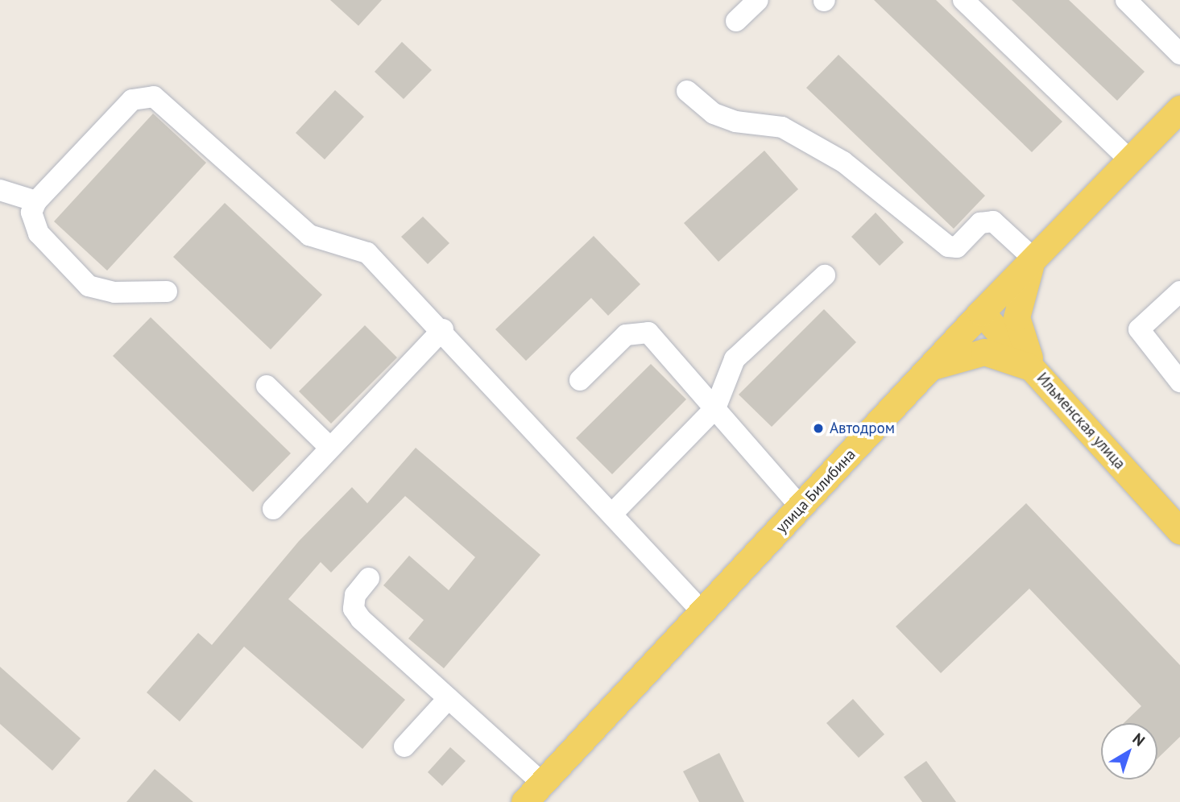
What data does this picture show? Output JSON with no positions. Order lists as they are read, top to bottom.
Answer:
{
  "streets": {
    "main road": ["Ильменская улица", "улица Билибина"]
  },
  "crossings": [
    ["Ильменская улица", "улица Билибина"]
  ],
  "places": ["Автодром"],
  "north": "top right"
}
